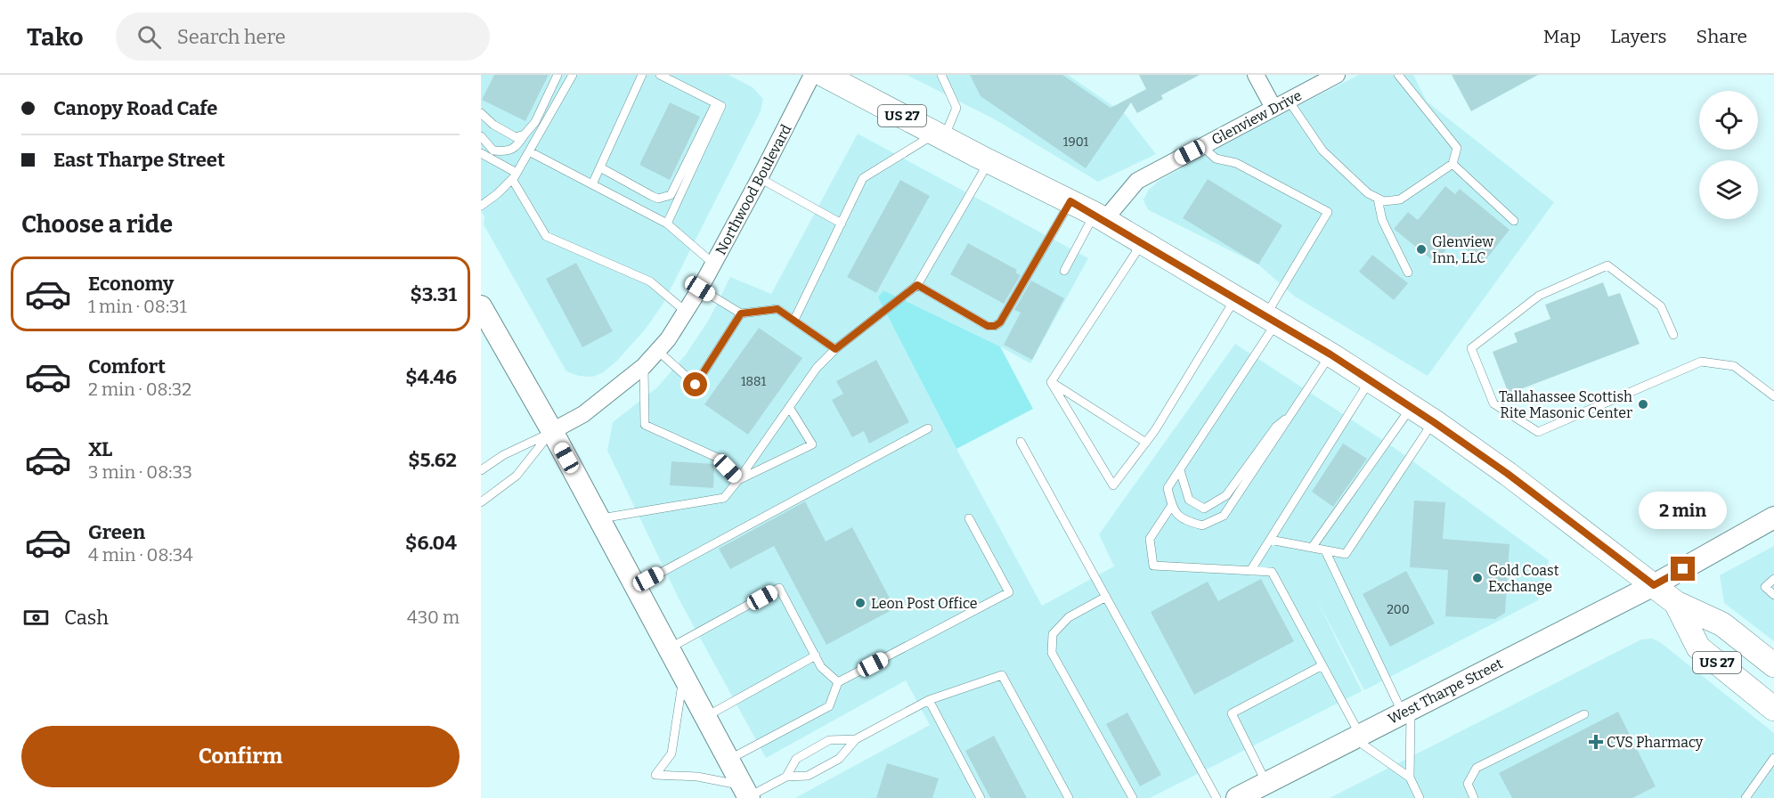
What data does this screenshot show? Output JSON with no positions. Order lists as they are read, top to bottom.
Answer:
{
  "streets": {
    "main road": ["US 27", "West Tharpe Street"],
    "street": ["Glenview Drive", "Northwood Boulevard"]
  },
  "crossings": [
    ["US 27", "Glenview Drive"],
    ["US 27", "West Tharpe Street"]
  ],
  "places": {
    "other": [
      "Glenview Inn, LLC",
      "Tallahassee Scottish Rite Masonic Center",
      "Gold Coast Exchange",
      "Leon Post Office"
    ],
    "health": ["CVS Pharmacy"]
  },
  "house_numbers": ["1901", "1881", "200"],
  "page": {
    "header": "Tako",
    "search": "Search here",
    "nav": ["Map", "Layers", "Share"],
    "banner": ["Canopy Road Cafe", "East Tharpe Street"],
    "heading": "Choose a ride",
    "list": [
      {
        "name": "Economy",
        "note": "1 min · 08:31",
        "value": "$3.31"
      },
      {
        "name": "Comfort",
        "note": "2 min · 08:32",
        "value": "$4.46"
      },
      {
        "name": "XL",
        "note": "3 min · 08:33",
        "value": "$5.62"
      },
      {
        "name": "Green",
        "note": "4 min · 08:34",
        "value": "$6.04"
      }
    ],
    "bubble": "2 min",
    "pay": ["Cash", "430 m"],
    "buttons": "Confirm"
  }
}
